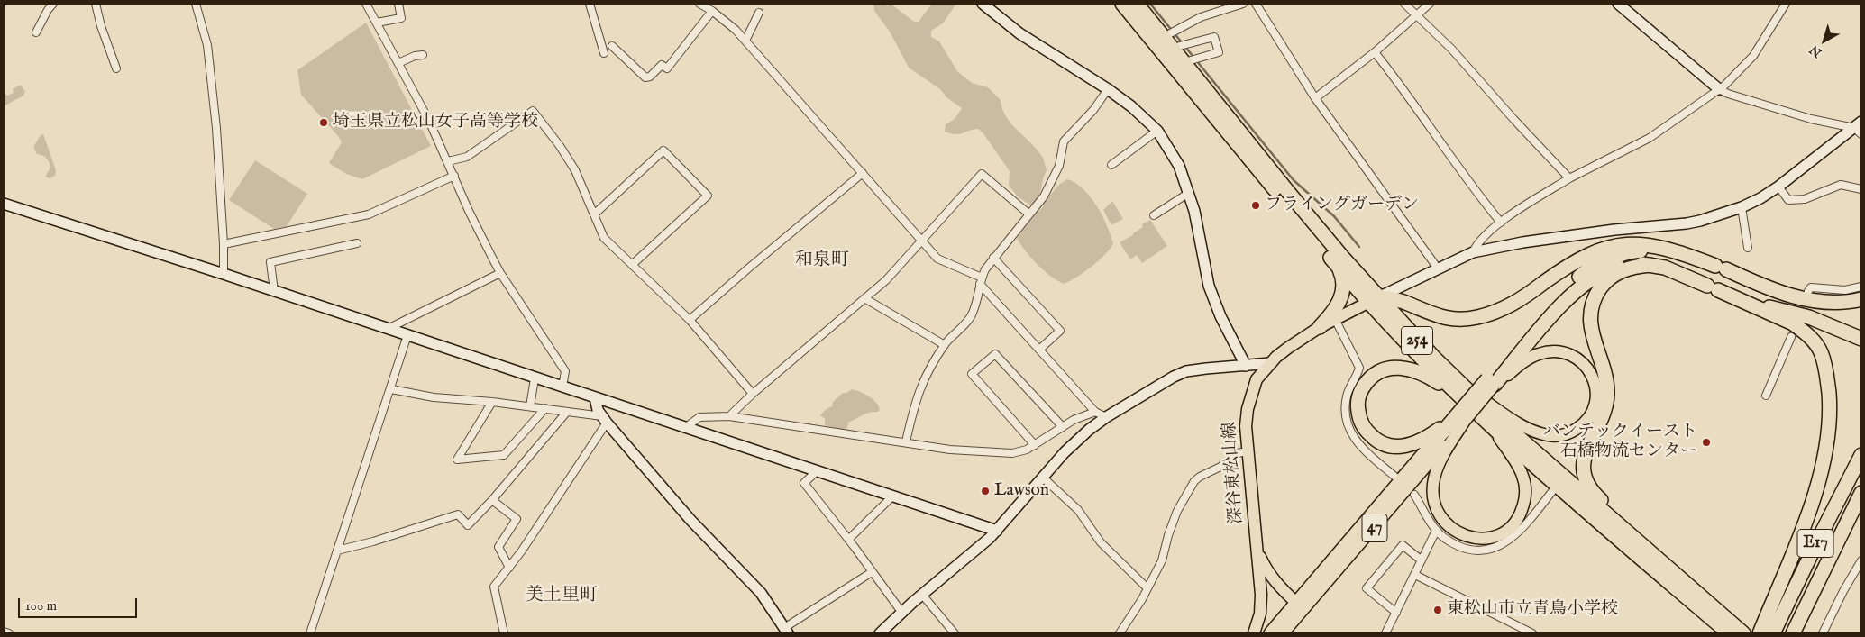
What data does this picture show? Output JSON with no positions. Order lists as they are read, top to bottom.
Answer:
{
  "streets": {
    "highway": ["254", "E17"],
    "main road": ["深谷東松山線", "47"]
  },
  "crossings": [
    ["254", "深谷東松山線"]
  ],
  "districts": ["和泉町", "美土里町"],
  "places": [
    "埼玉県立松山女子高等学校",
    "フライングガーデン",
    "バンテックイースト 石橋物流センター",
    "Lawson",
    "東松山市立青鳥小学校"
  ],
  "scale_bar": "100 m",
  "north": "bottom left"
}
